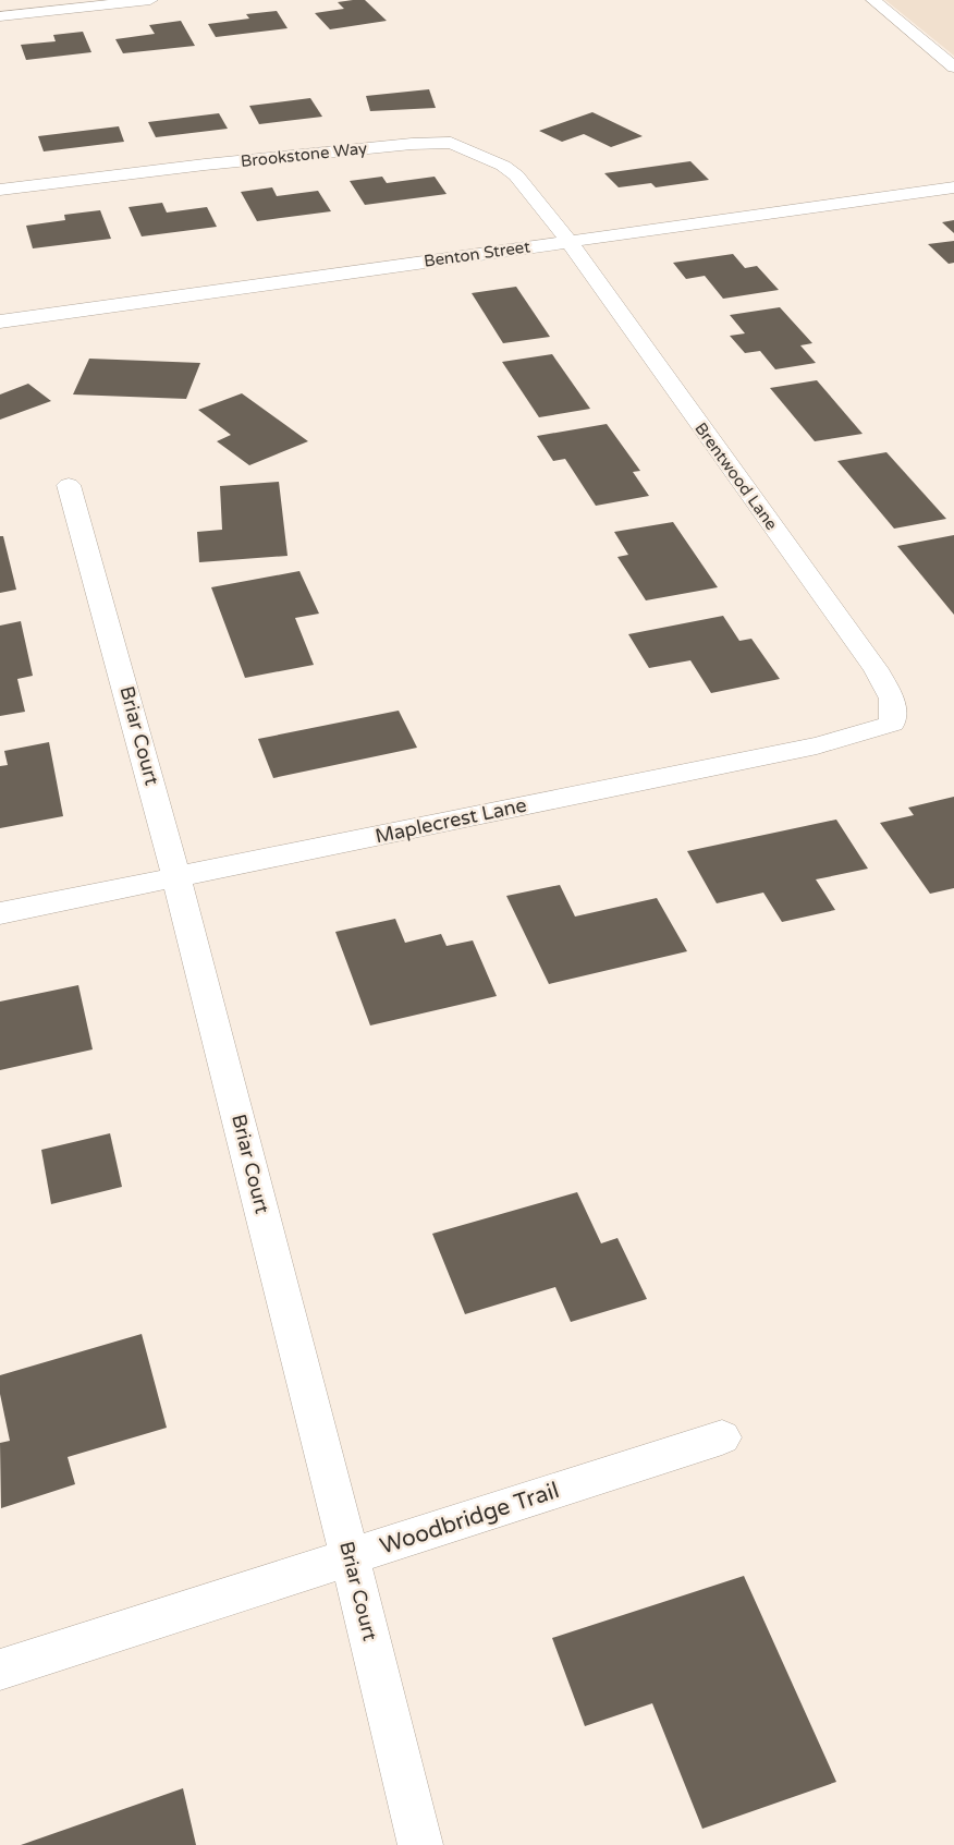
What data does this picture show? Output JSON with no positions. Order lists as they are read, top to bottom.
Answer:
{
  "streets": {
    "street": [
      "Brookstone Way",
      "Benton Street",
      "Brentwood Lane",
      "Briar Court",
      "Maplecrest Lane",
      "Woodbridge Trail"
    ]
  },
  "crossings": [
    ["Brookstone Way", "Benton Street"],
    ["Brookstone Way", "Brentwood Lane"],
    ["Benton Street", "Brentwood Lane"],
    ["Brentwood Lane", "Maplecrest Lane"],
    ["Briar Court", "Maplecrest Lane"],
    ["Briar Court", "Woodbridge Trail"]
  ]
}
